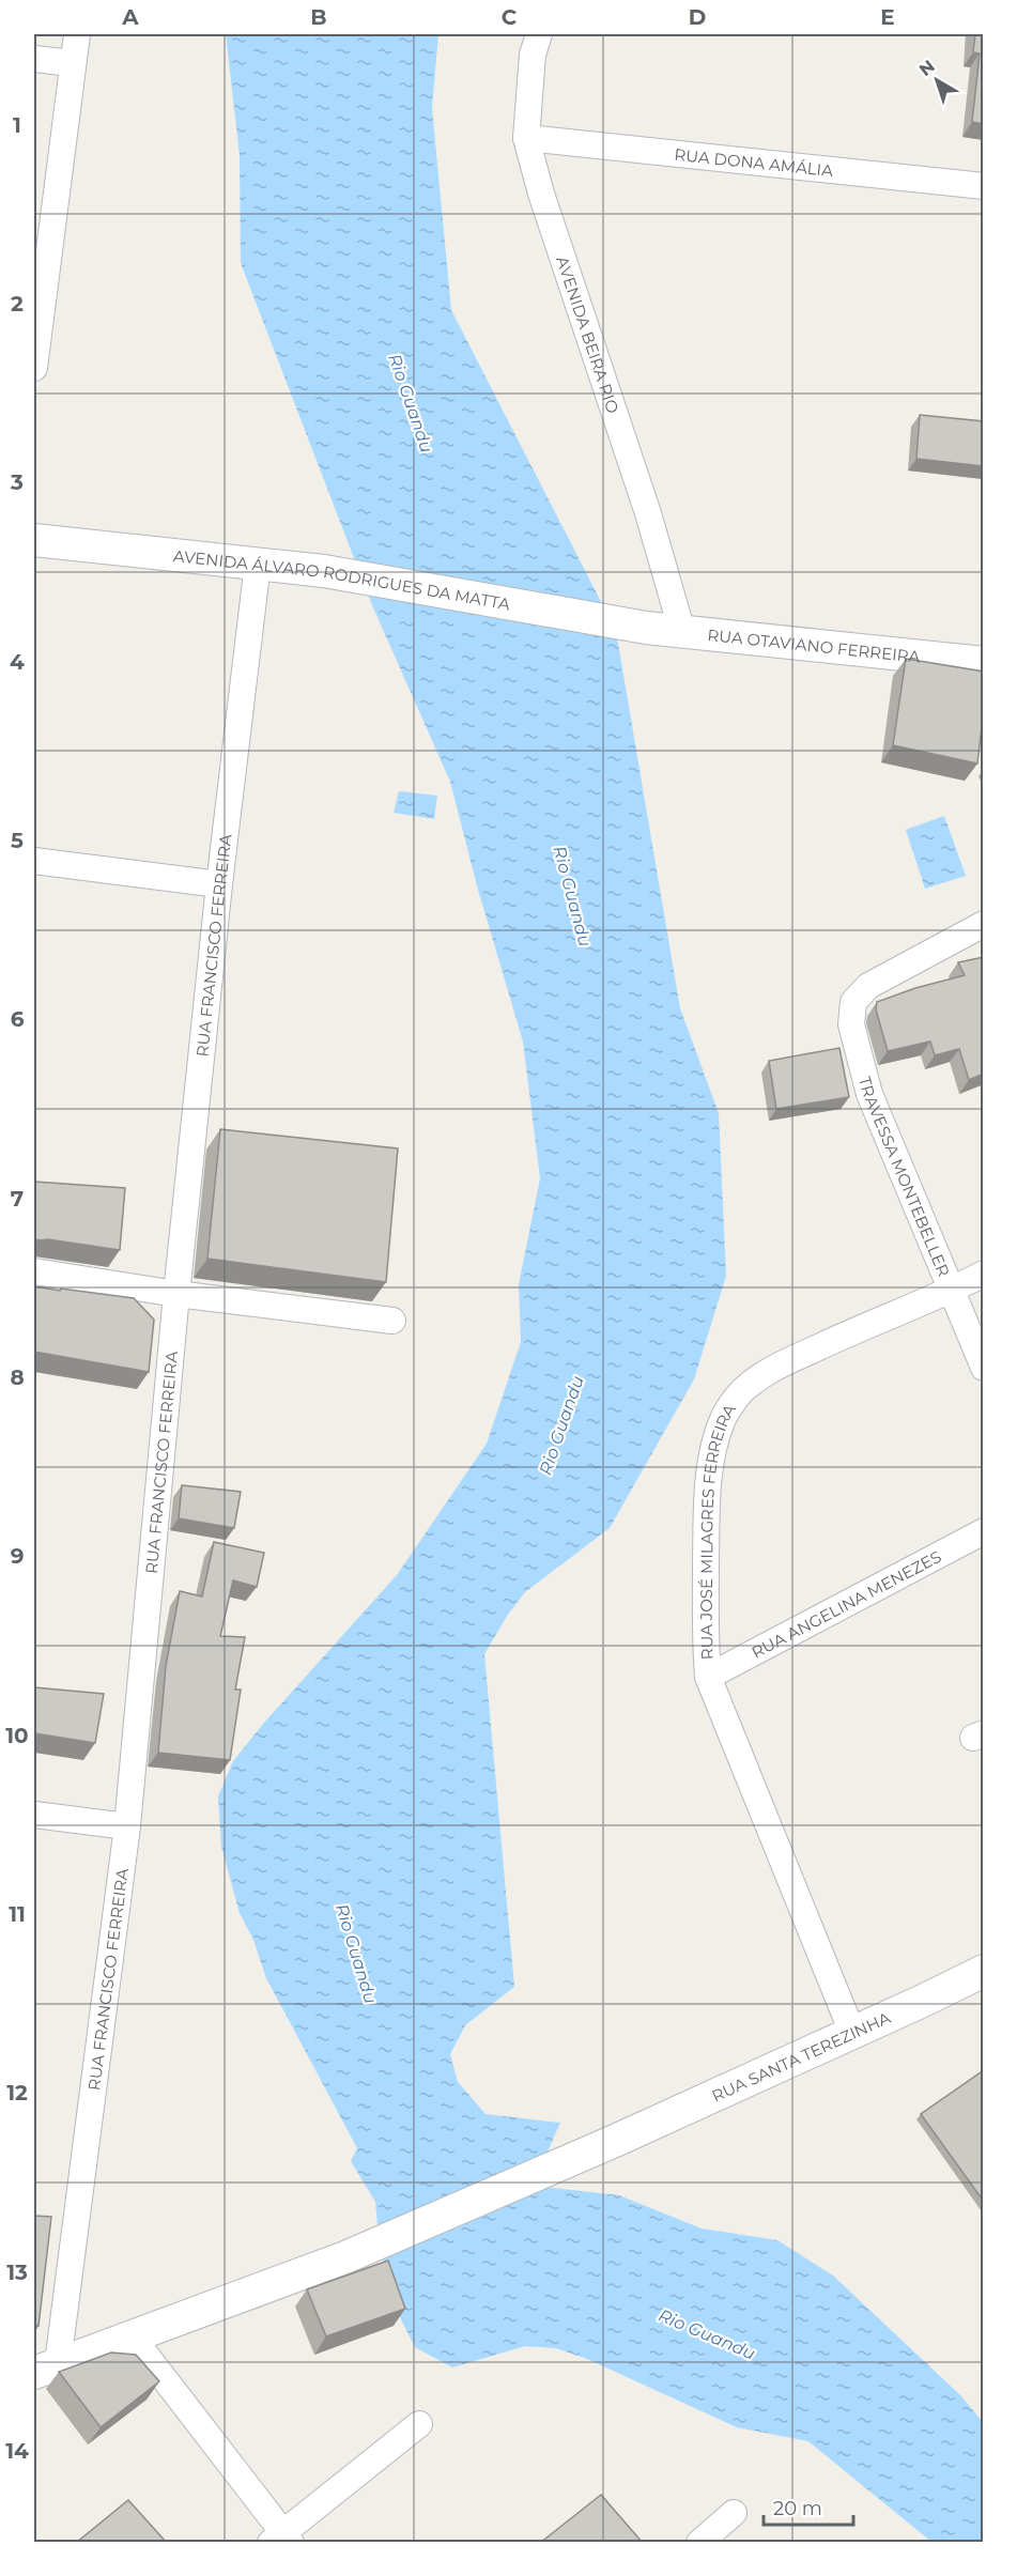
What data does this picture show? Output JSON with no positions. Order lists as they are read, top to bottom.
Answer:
{
  "streets": {
    "street": [
      "RUA DONA AMÁLIA",
      "AVENIDA BEIRA RIO",
      "AVENIDA ÁLVARO RODRIGUES DA MATTA",
      "RUA OTAVIANO FERREIRA",
      "RUA FRANCISCO FERREIRA",
      "TRAVESSA MONTEBELLER",
      "RUA JOSÉ MILAGRES FERREIRA",
      "RUA ANGELINA MENEZES",
      "RUA SANTA TEREZINHA"
    ]
  },
  "crossings": [
    ["RUA DONA AMÁLIA", "AVENIDA BEIRA RIO"],
    ["AVENIDA BEIRA RIO", "RUA OTAVIANO FERREIRA"],
    ["AVENIDA ÁLVARO RODRIGUES DA MATTA", "RUA OTAVIANO FERREIRA"],
    ["AVENIDA ÁLVARO RODRIGUES DA MATTA", "RUA FRANCISCO FERREIRA"],
    ["RUA FRANCISCO FERREIRA", "RUA SANTA TEREZINHA"],
    ["TRAVESSA MONTEBELLER", "RUA JOSÉ MILAGRES FERREIRA"],
    ["RUA JOSÉ MILAGRES FERREIRA", "RUA ANGELINA MENEZES"],
    ["RUA JOSÉ MILAGRES FERREIRA", "RUA SANTA TEREZINHA"]
  ],
  "water": ["Rio Guandu"],
  "scale_bar": "20 m",
  "north": "top left",
  "grid": {
    "columns": [
      "A",
      "B",
      "C",
      "D",
      "E"
    ],
    "rows": [
      "1",
      "2",
      "3",
      "4",
      "5",
      "6",
      "7",
      "8",
      "9",
      "10",
      "11",
      "12",
      "13",
      "14"
    ]
  }
}
